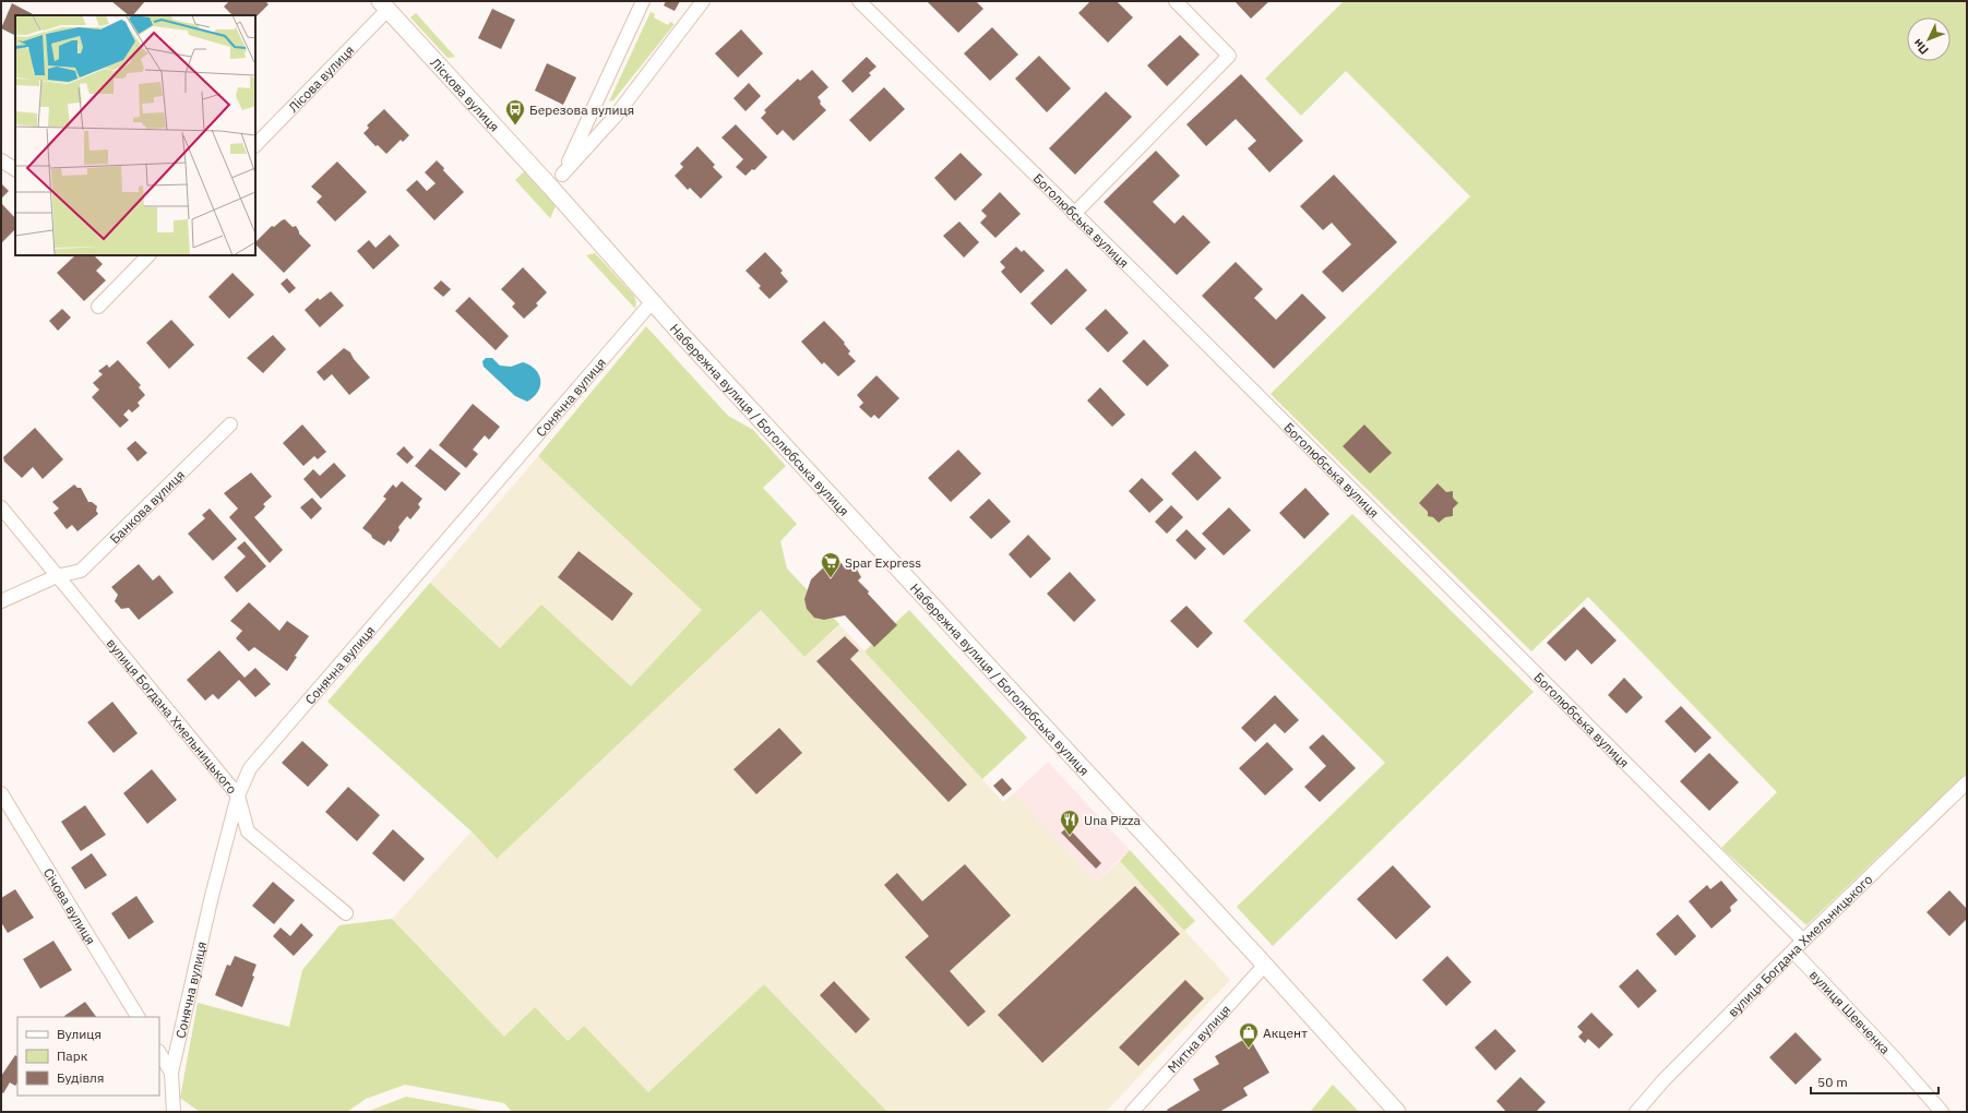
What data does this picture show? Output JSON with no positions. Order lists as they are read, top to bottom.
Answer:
{
  "streets": {
    "street": [
      "Лісова вулиця",
      "Ліскова вулиця",
      "Боголюбська вулиця",
      "Сонячна вулиця",
      "Набережна вулиця / Боголюбська вулиця",
      "Банкова вулиця",
      "вулиця Богдана Хмельницького",
      "Січова вулиця",
      "вулиця Шевченка",
      "Митна вулиця"
    ]
  },
  "crossings": [
    ["Лісова вулиця", "Ліскова вулиця"],
    ["Ліскова вулиця", "Набережна вулиця / Боголюбська вулиця"],
    ["Боголюбська вулиця", "вулиця Богдана Хмельницького"],
    ["Сонячна вулиця", "Набережна вулиця / Боголюбська вулиця"],
    ["Сонячна вулиця", "вулиця Богдана Хмельницького"],
    ["Набережна вулиця / Боголюбська вулиця", "Митна вулиця"],
    ["Банкова вулиця", "вулиця Богдана Хмельницького"],
    ["вулиця Богдана Хмельницького", "вулиця Шевченка"]
  ],
  "places": {
    "bus stop": ["Березова вулиця"],
    "supermarket": ["Spar Express"],
    "restaurant": ["Una Pizza"],
    "shop": ["Акцент"]
  },
  "legend": ["Вулиця", "Парк", "Будівля"],
  "scale_bar": "50 m",
  "north": "bottom left"
}
